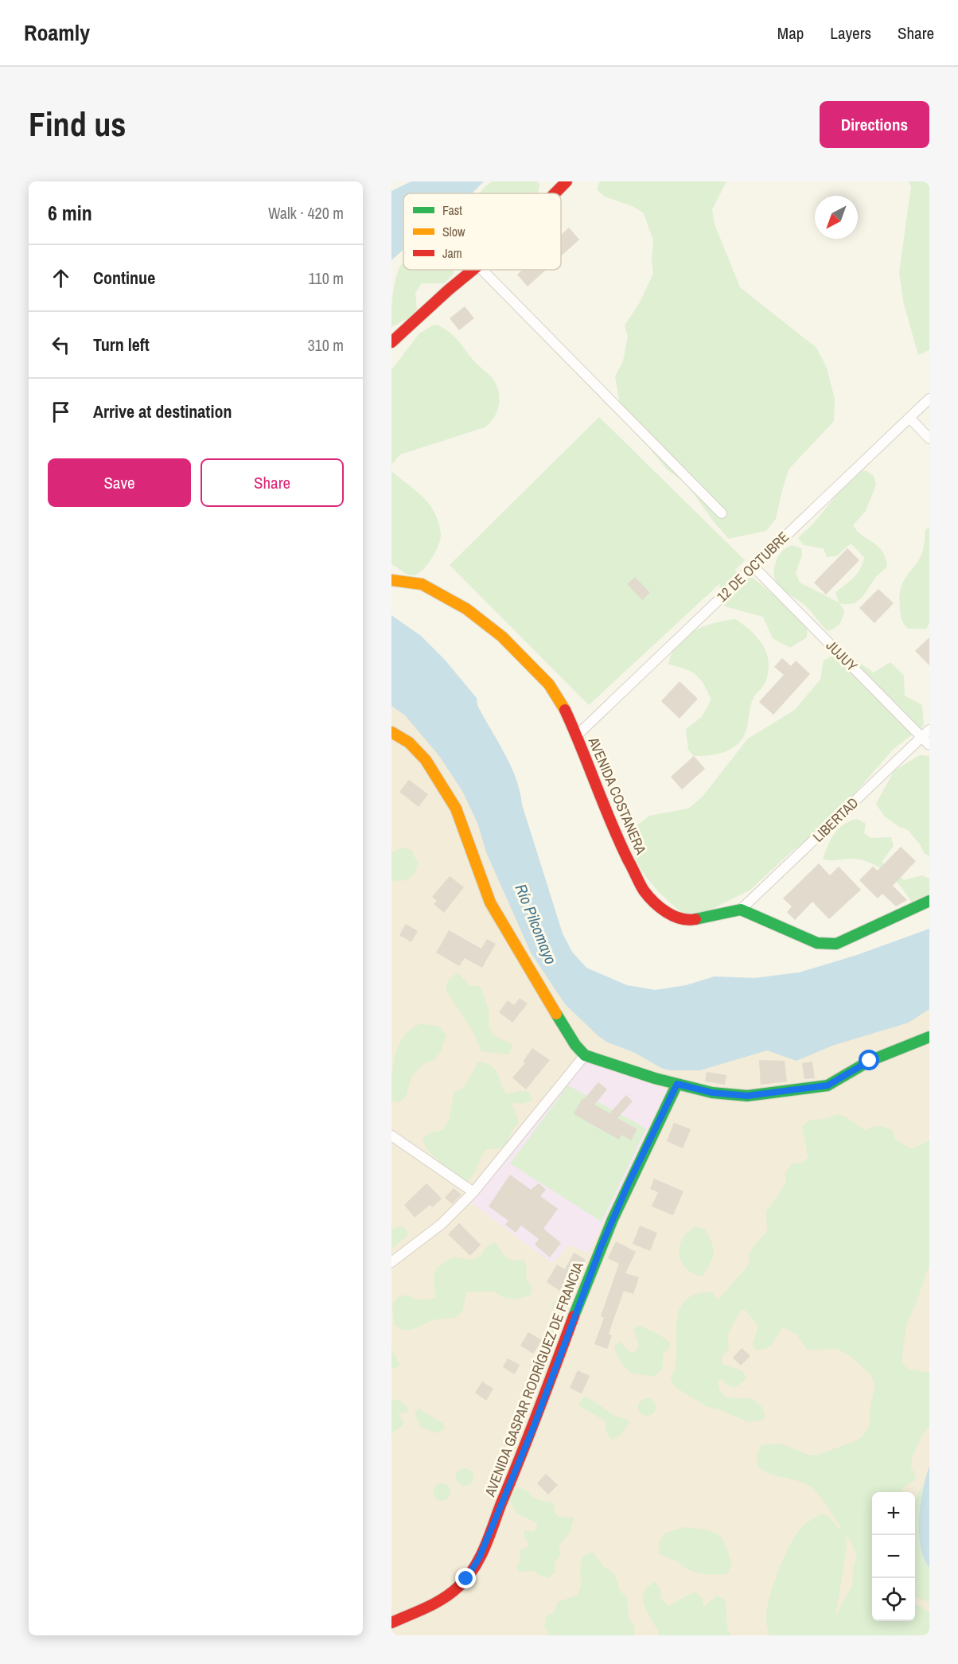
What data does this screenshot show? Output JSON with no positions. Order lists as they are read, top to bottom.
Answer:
{
  "streets": {
    "street": [
      "12 DE OCTUBRE",
      "JUJUY",
      "AVENIDA COSTANERA",
      "LIBERTAD",
      "AVENIDA GASPAR RODRÍGUEZ DE FRANCIA"
    ]
  },
  "crossings": [
    ["12 DE OCTUBRE", "JUJUY"],
    ["12 DE OCTUBRE", "AVENIDA COSTANERA"],
    ["JUJUY", "LIBERTAD"],
    ["AVENIDA COSTANERA", "LIBERTAD"]
  ],
  "water": ["Río Pilcomayo"],
  "legend": ["Fast", "Slow", "Jam"],
  "north": "bottom left",
  "page": {
    "header": "Roamly",
    "nav": ["Map", "Layers", "Share"],
    "buttons": [
      "Directions",
      ["Save", "Share"]
    ],
    "title": "Find us",
    "heading": ["6 min", "Walk · 420 m"],
    "list": [
      ["Continue", "110 m"],
      ["Turn left", "310 m"],
      "Arrive at destination"
    ],
    "map_buttons": ["+", "−"]
  }
}
